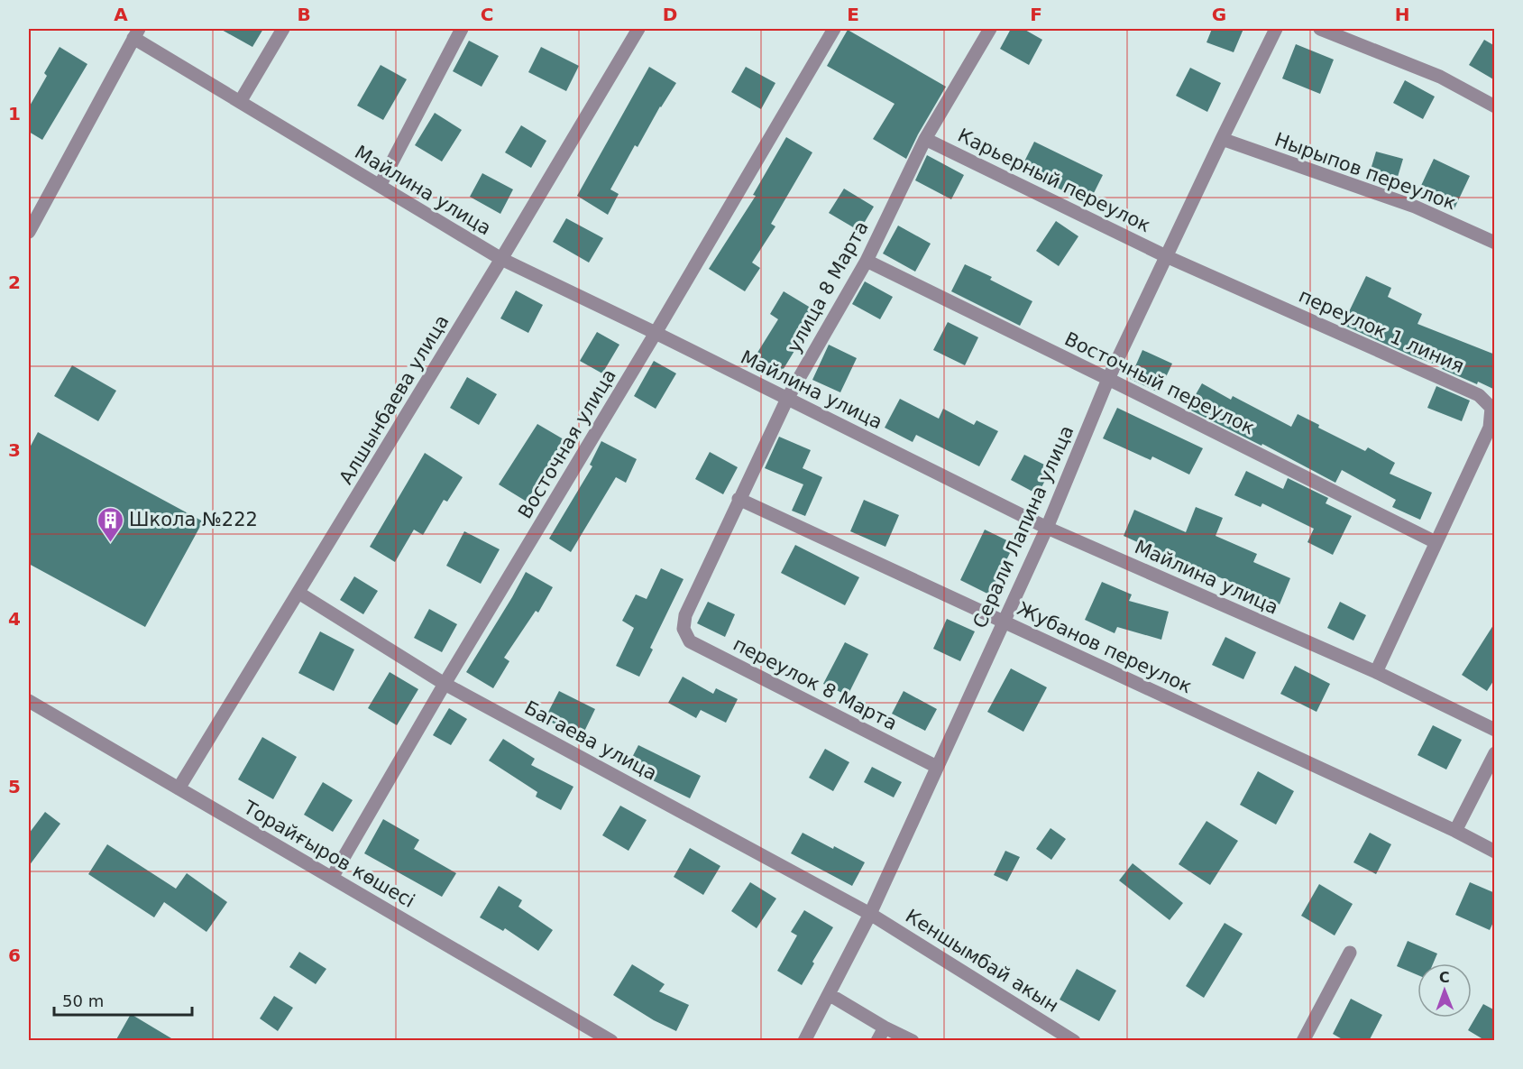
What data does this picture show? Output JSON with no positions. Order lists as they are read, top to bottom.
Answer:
{
  "streets": {
    "street": [
      "Нырыпов переулок",
      "Карьерный переулок",
      "Майлина улица",
      "улица 8 Марта",
      "переулок 1 линия",
      "Восточный переулок",
      "Алшынбаева улица",
      "Восточная улица",
      "Серали Лапина улица",
      "Жубанов переулок",
      "переулок 8 Марта",
      "Багаева улица",
      "Торайғыров көшесі",
      "Кеншымбай акын"
    ]
  },
  "crossings": [
    ["Нырыпов переулок", "Серали Лапина улица"],
    ["Карьерный переулок", "улица 8 Марта"],
    ["Карьерный переулок", "переулок 1 линия"],
    ["Карьерный переулок", "Серали Лапина улица"],
    ["Майлина улица", "улица 8 Марта"],
    ["Майлина улица", "переулок 1 линия"],
    ["Майлина улица", "Алшынбаева улица"],
    ["Майлина улица", "Восточная улица"],
    ["Майлина улица", "Серали Лапина улица"],
    ["улица 8 Марта", "Восточный переулок"],
    ["улица 8 Марта", "Жубанов переулок"],
    ["улица 8 Марта", "переулок 8 Марта"],
    ["переулок 1 линия", "Восточный переулок"],
    ["переулок 1 линия", "Серали Лапина улица"],
    ["Восточный переулок", "Серали Лапина улица"],
    ["Алшынбаева улица", "Багаева улица"],
    ["Алшынбаева улица", "Торайғыров көшесі"],
    ["Восточная улица", "Багаева улица"],
    ["Восточная улица", "Торайғыров көшесі"],
    ["Серали Лапина улица", "Жубанов переулок"],
    ["Серали Лапина улица", "переулок 8 Марта"],
    ["Серали Лапина улица", "Багаева улица"],
    ["Серали Лапина улица", "Кеншымбай акын"],
    ["Багаева улица", "Кеншымбай акын"]
  ],
  "places": {
    "building": ["Школа №222"]
  },
  "scale_bar": "50 m",
  "north": "top",
  "grid": {
    "columns": [
      "A",
      "B",
      "C",
      "D",
      "E",
      "F",
      "G",
      "H"
    ],
    "rows": [
      "1",
      "2",
      "3",
      "4",
      "5",
      "6"
    ]
  }
}
